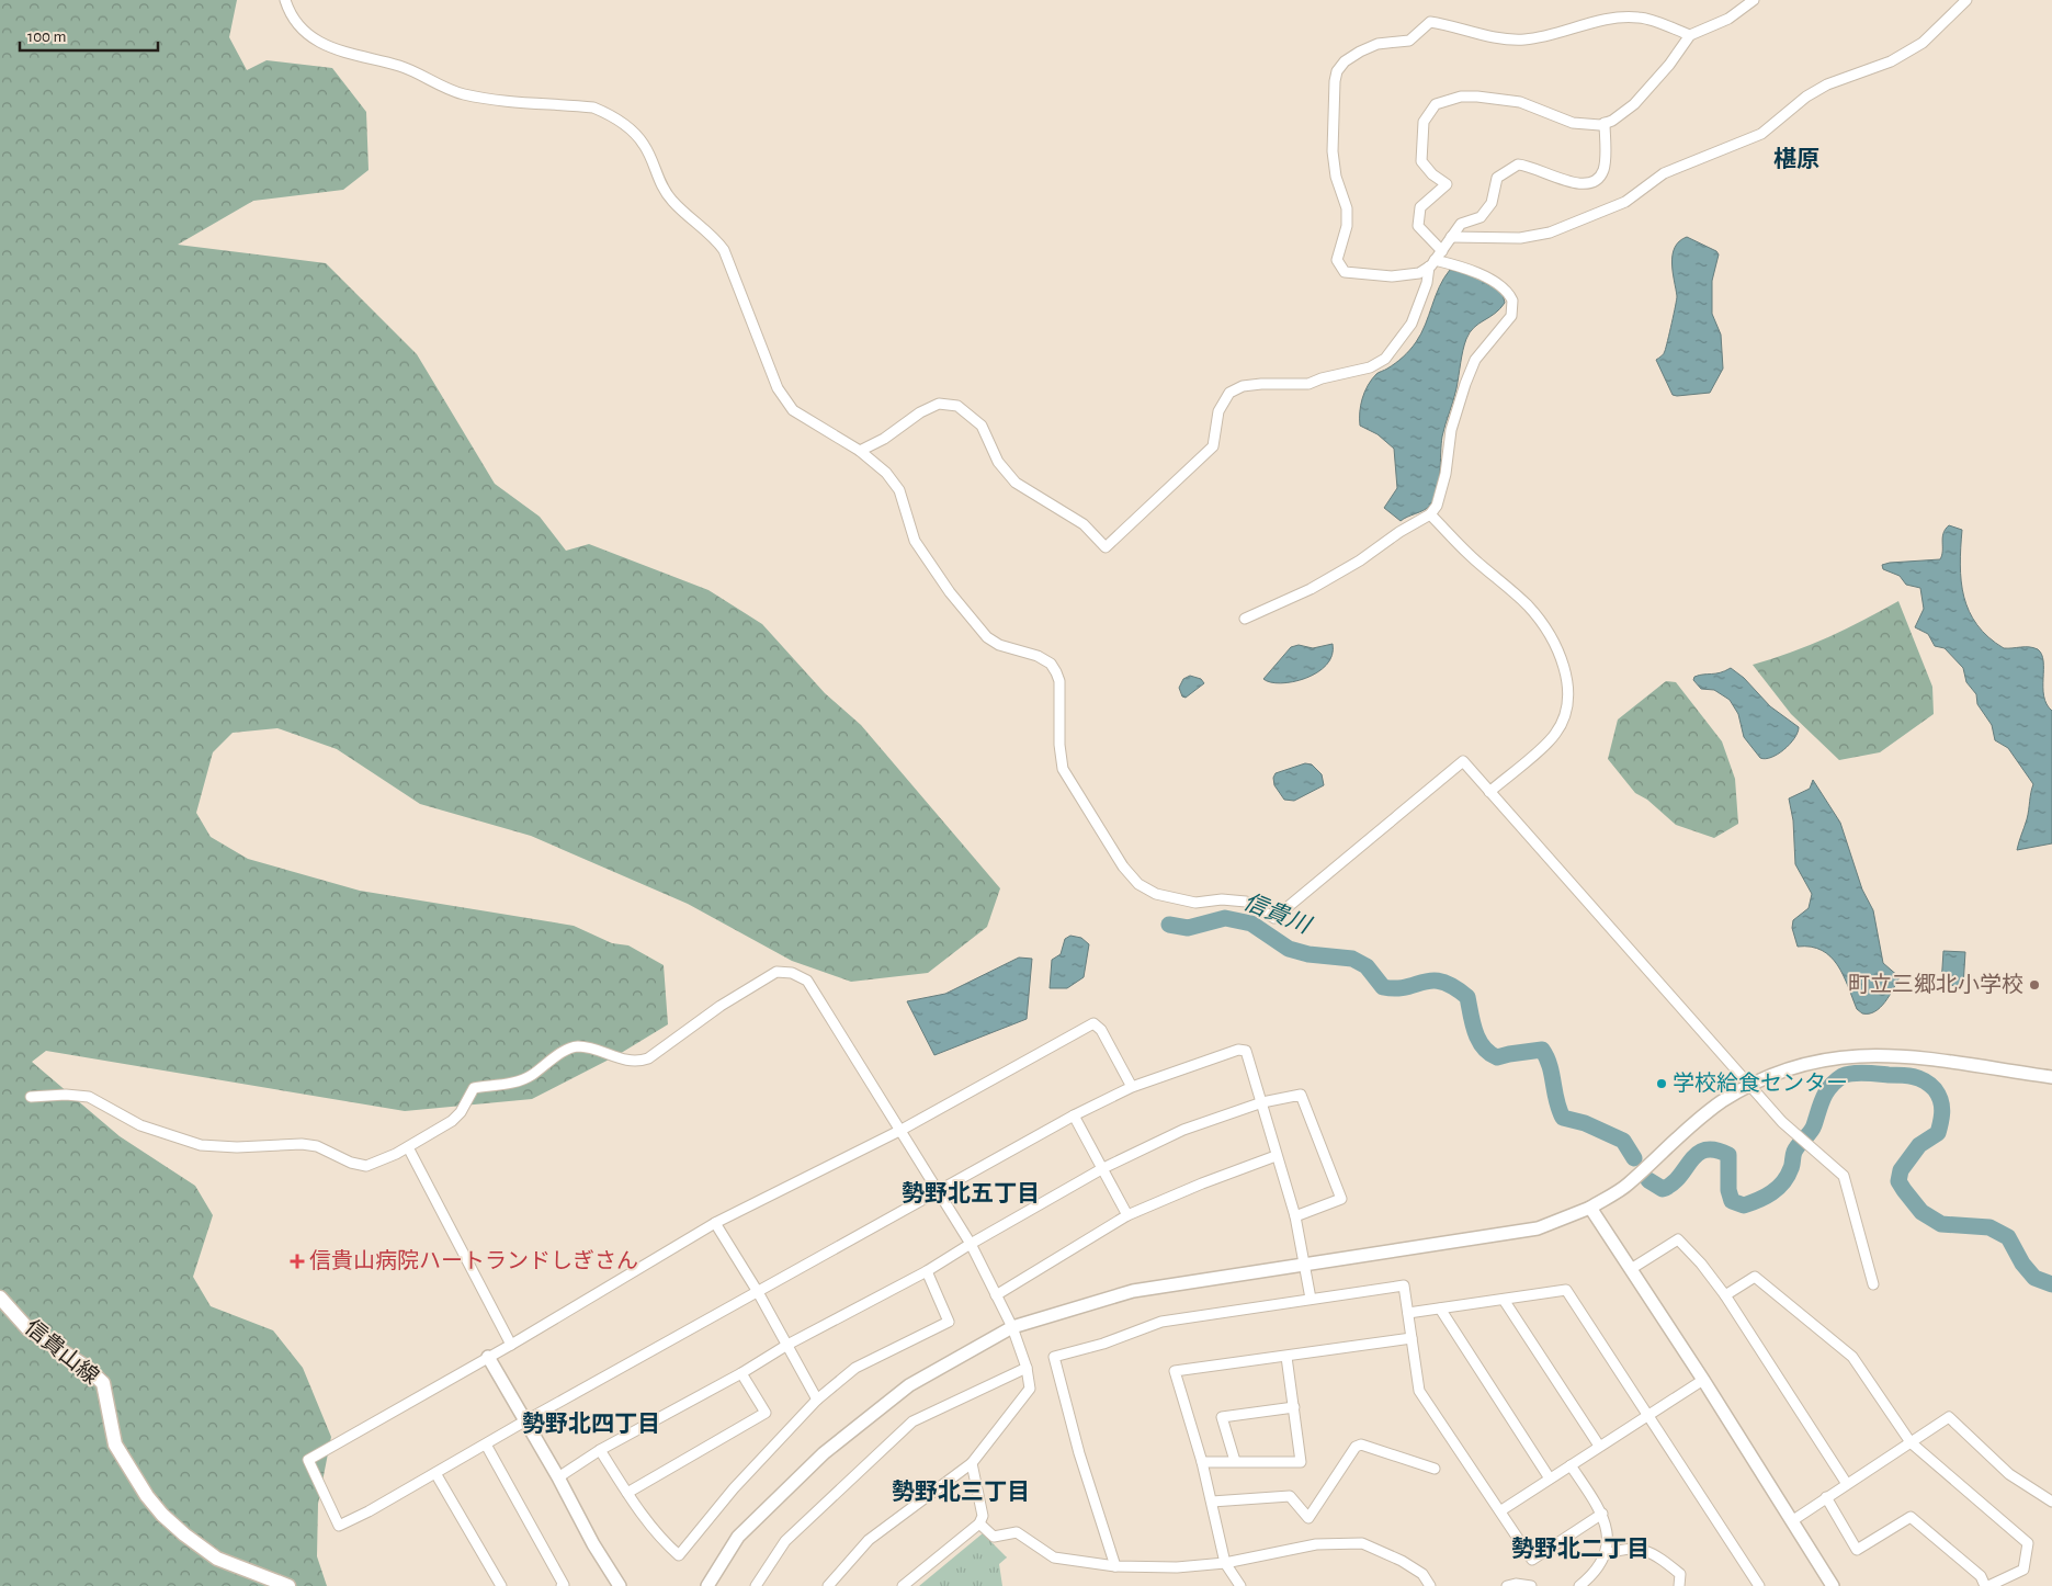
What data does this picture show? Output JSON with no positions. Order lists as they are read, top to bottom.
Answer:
{
  "streets": {
    "main road": ["信貴山線"]
  },
  "districts": [
    "椹原",
    "勢野北五丁目",
    "勢野北四丁目",
    "勢野北三丁目",
    "勢野北二丁目"
  ],
  "water": ["信貴川"],
  "places": {
    "other": ["町立三郷北小学校", "学校給食センター"],
    "health": ["信貴山病院ハートランドしぎさん"]
  },
  "scale_bar": "100 m"
}
